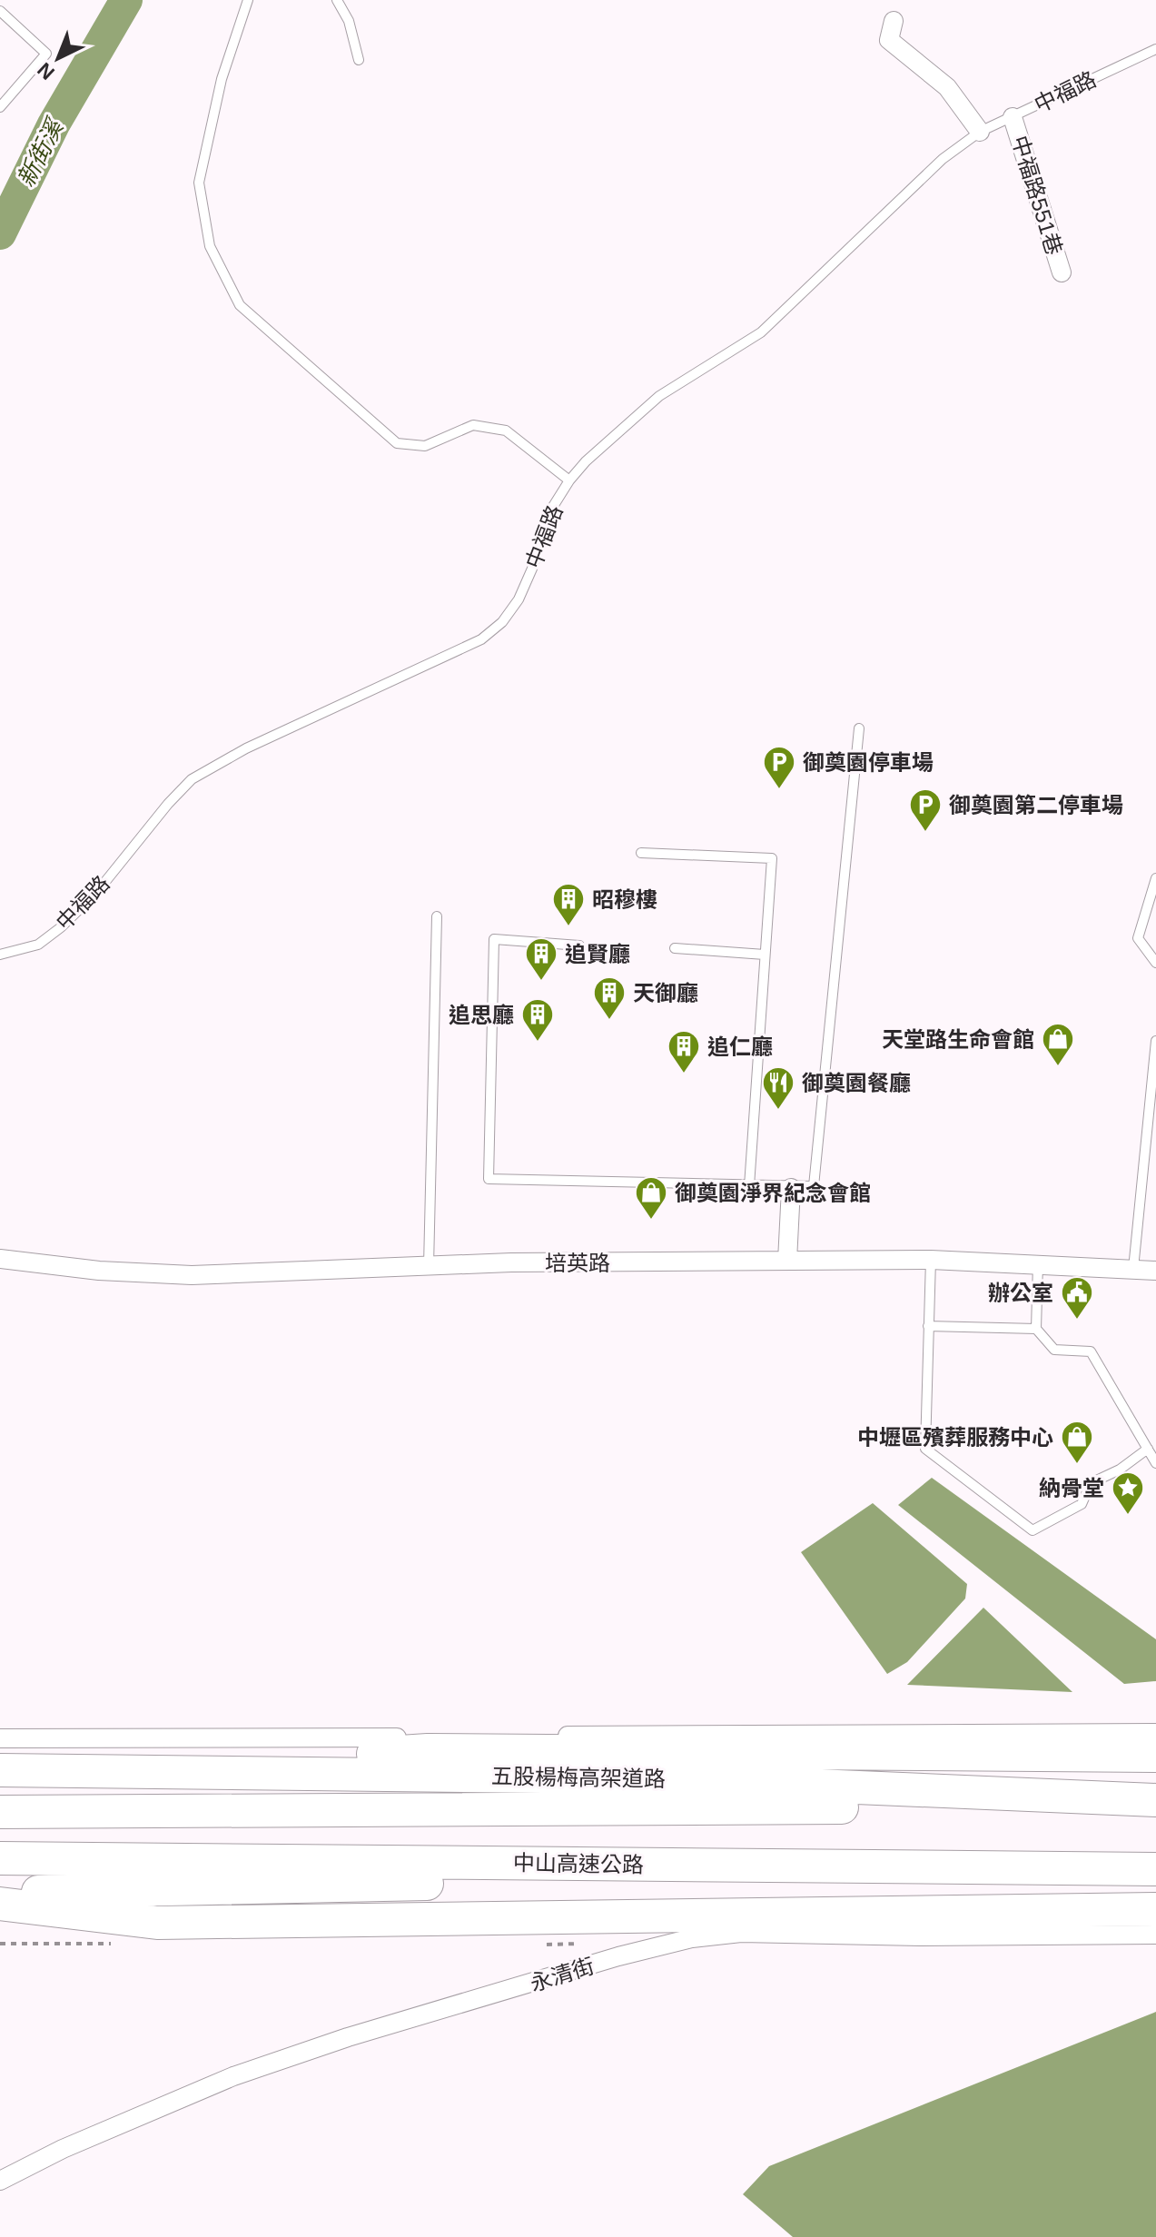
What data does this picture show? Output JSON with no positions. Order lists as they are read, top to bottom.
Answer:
{
  "streets": {
    "highway": ["五股楊梅高架道路", "中山高速公路"],
    "street": ["中福路551巷", "培英路", "永清街"],
    "lane": ["中福路"]
  },
  "crossings": [
    ["中福路", "中福路551巷"]
  ],
  "water": ["新街溪"],
  "places": {
    "parking": ["御奠園停車場", "御奠園第二停車場"],
    "building": [
      "昭穆樓",
      "追賢廳",
      "天御廳",
      "追思廳",
      "追仁廳"
    ],
    "shop": ["天堂路生命會館", "御奠園淨界紀念會館", "中壢區殯葬服務中心"],
    "restaurant": ["御奠園餐廳"],
    "public building": ["辦公室"],
    "place": ["納骨堂"]
  },
  "north": "bottom left"
}
